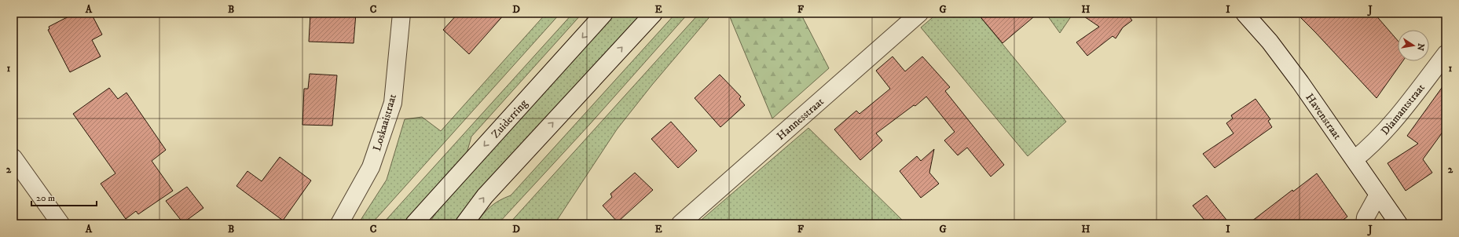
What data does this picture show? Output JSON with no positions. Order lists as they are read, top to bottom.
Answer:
{
  "streets": {
    "street": [
      "Diamantstraat",
      "Havenstraat",
      "Zuiderring",
      "Hannesstraat",
      "Loskaaistraat"
    ]
  },
  "crossings": [
    ["Diamantstraat", "Havenstraat"]
  ],
  "scale_bar": "20 m",
  "north": "right",
  "grid": {
    "columns": [
      "A",
      "B",
      "C",
      "D",
      "E",
      "F",
      "G",
      "H",
      "I",
      "J"
    ],
    "rows": ["1", "2"]
  }
}
